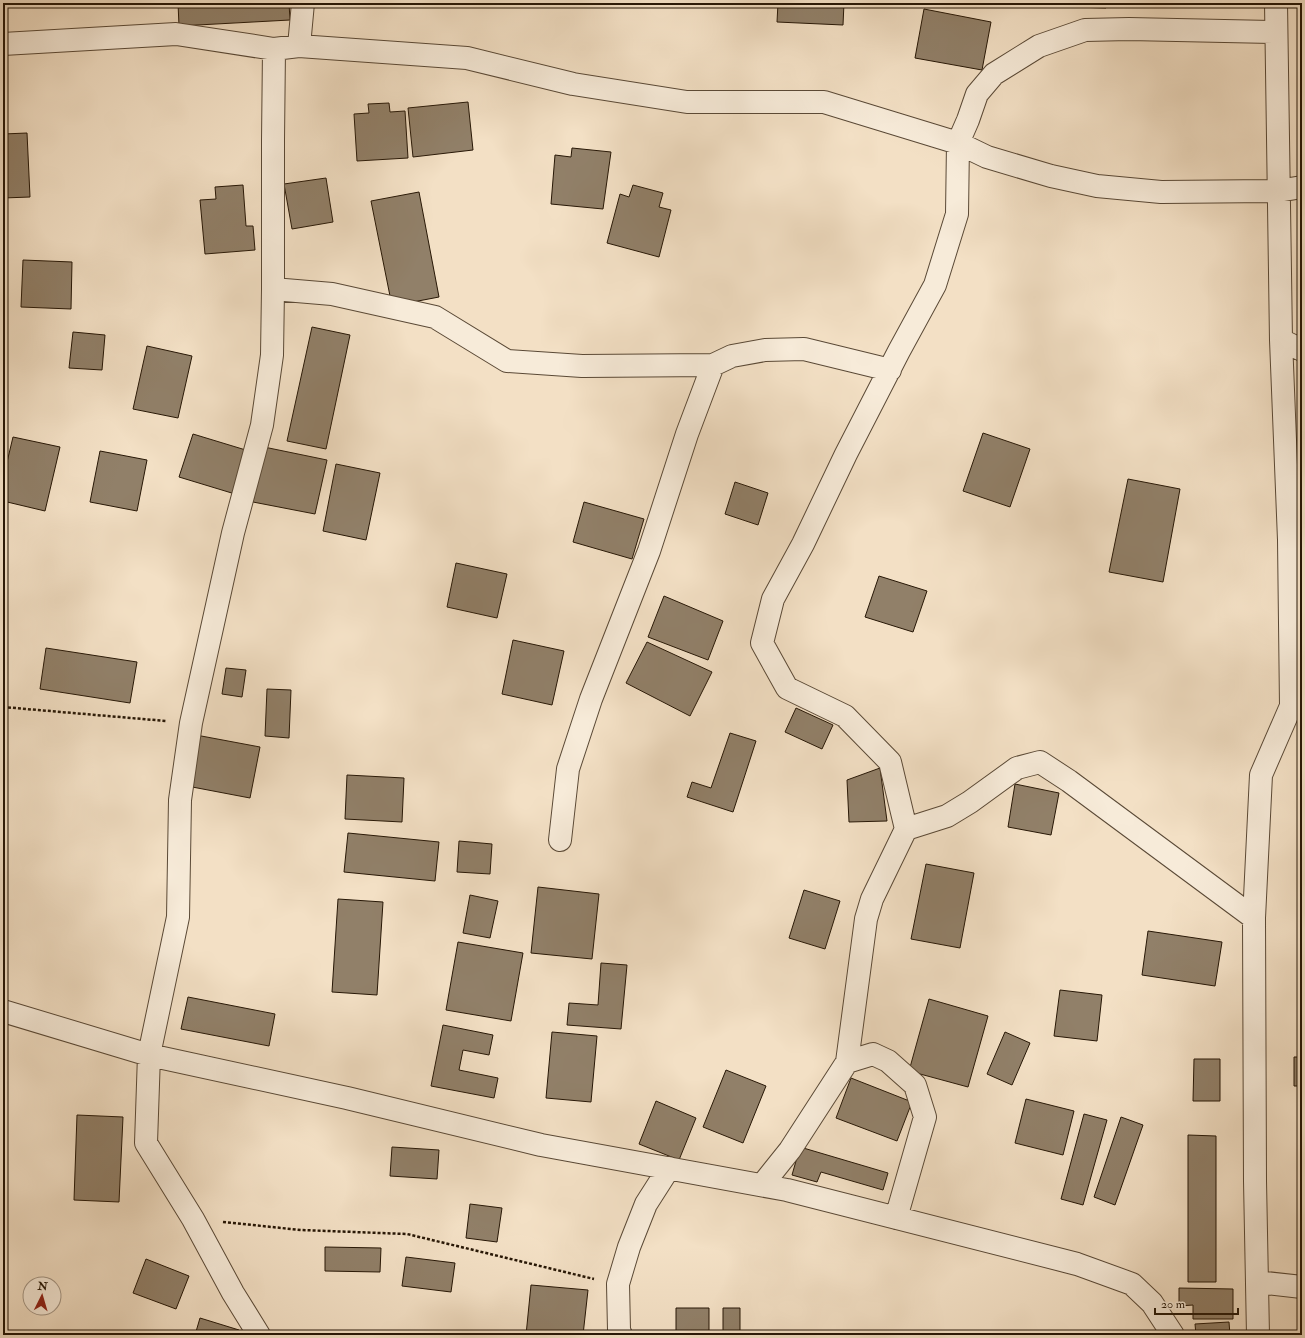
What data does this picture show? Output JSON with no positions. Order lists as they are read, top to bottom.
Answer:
{
  "scale_bar": "20 m",
  "north": "top"
}
